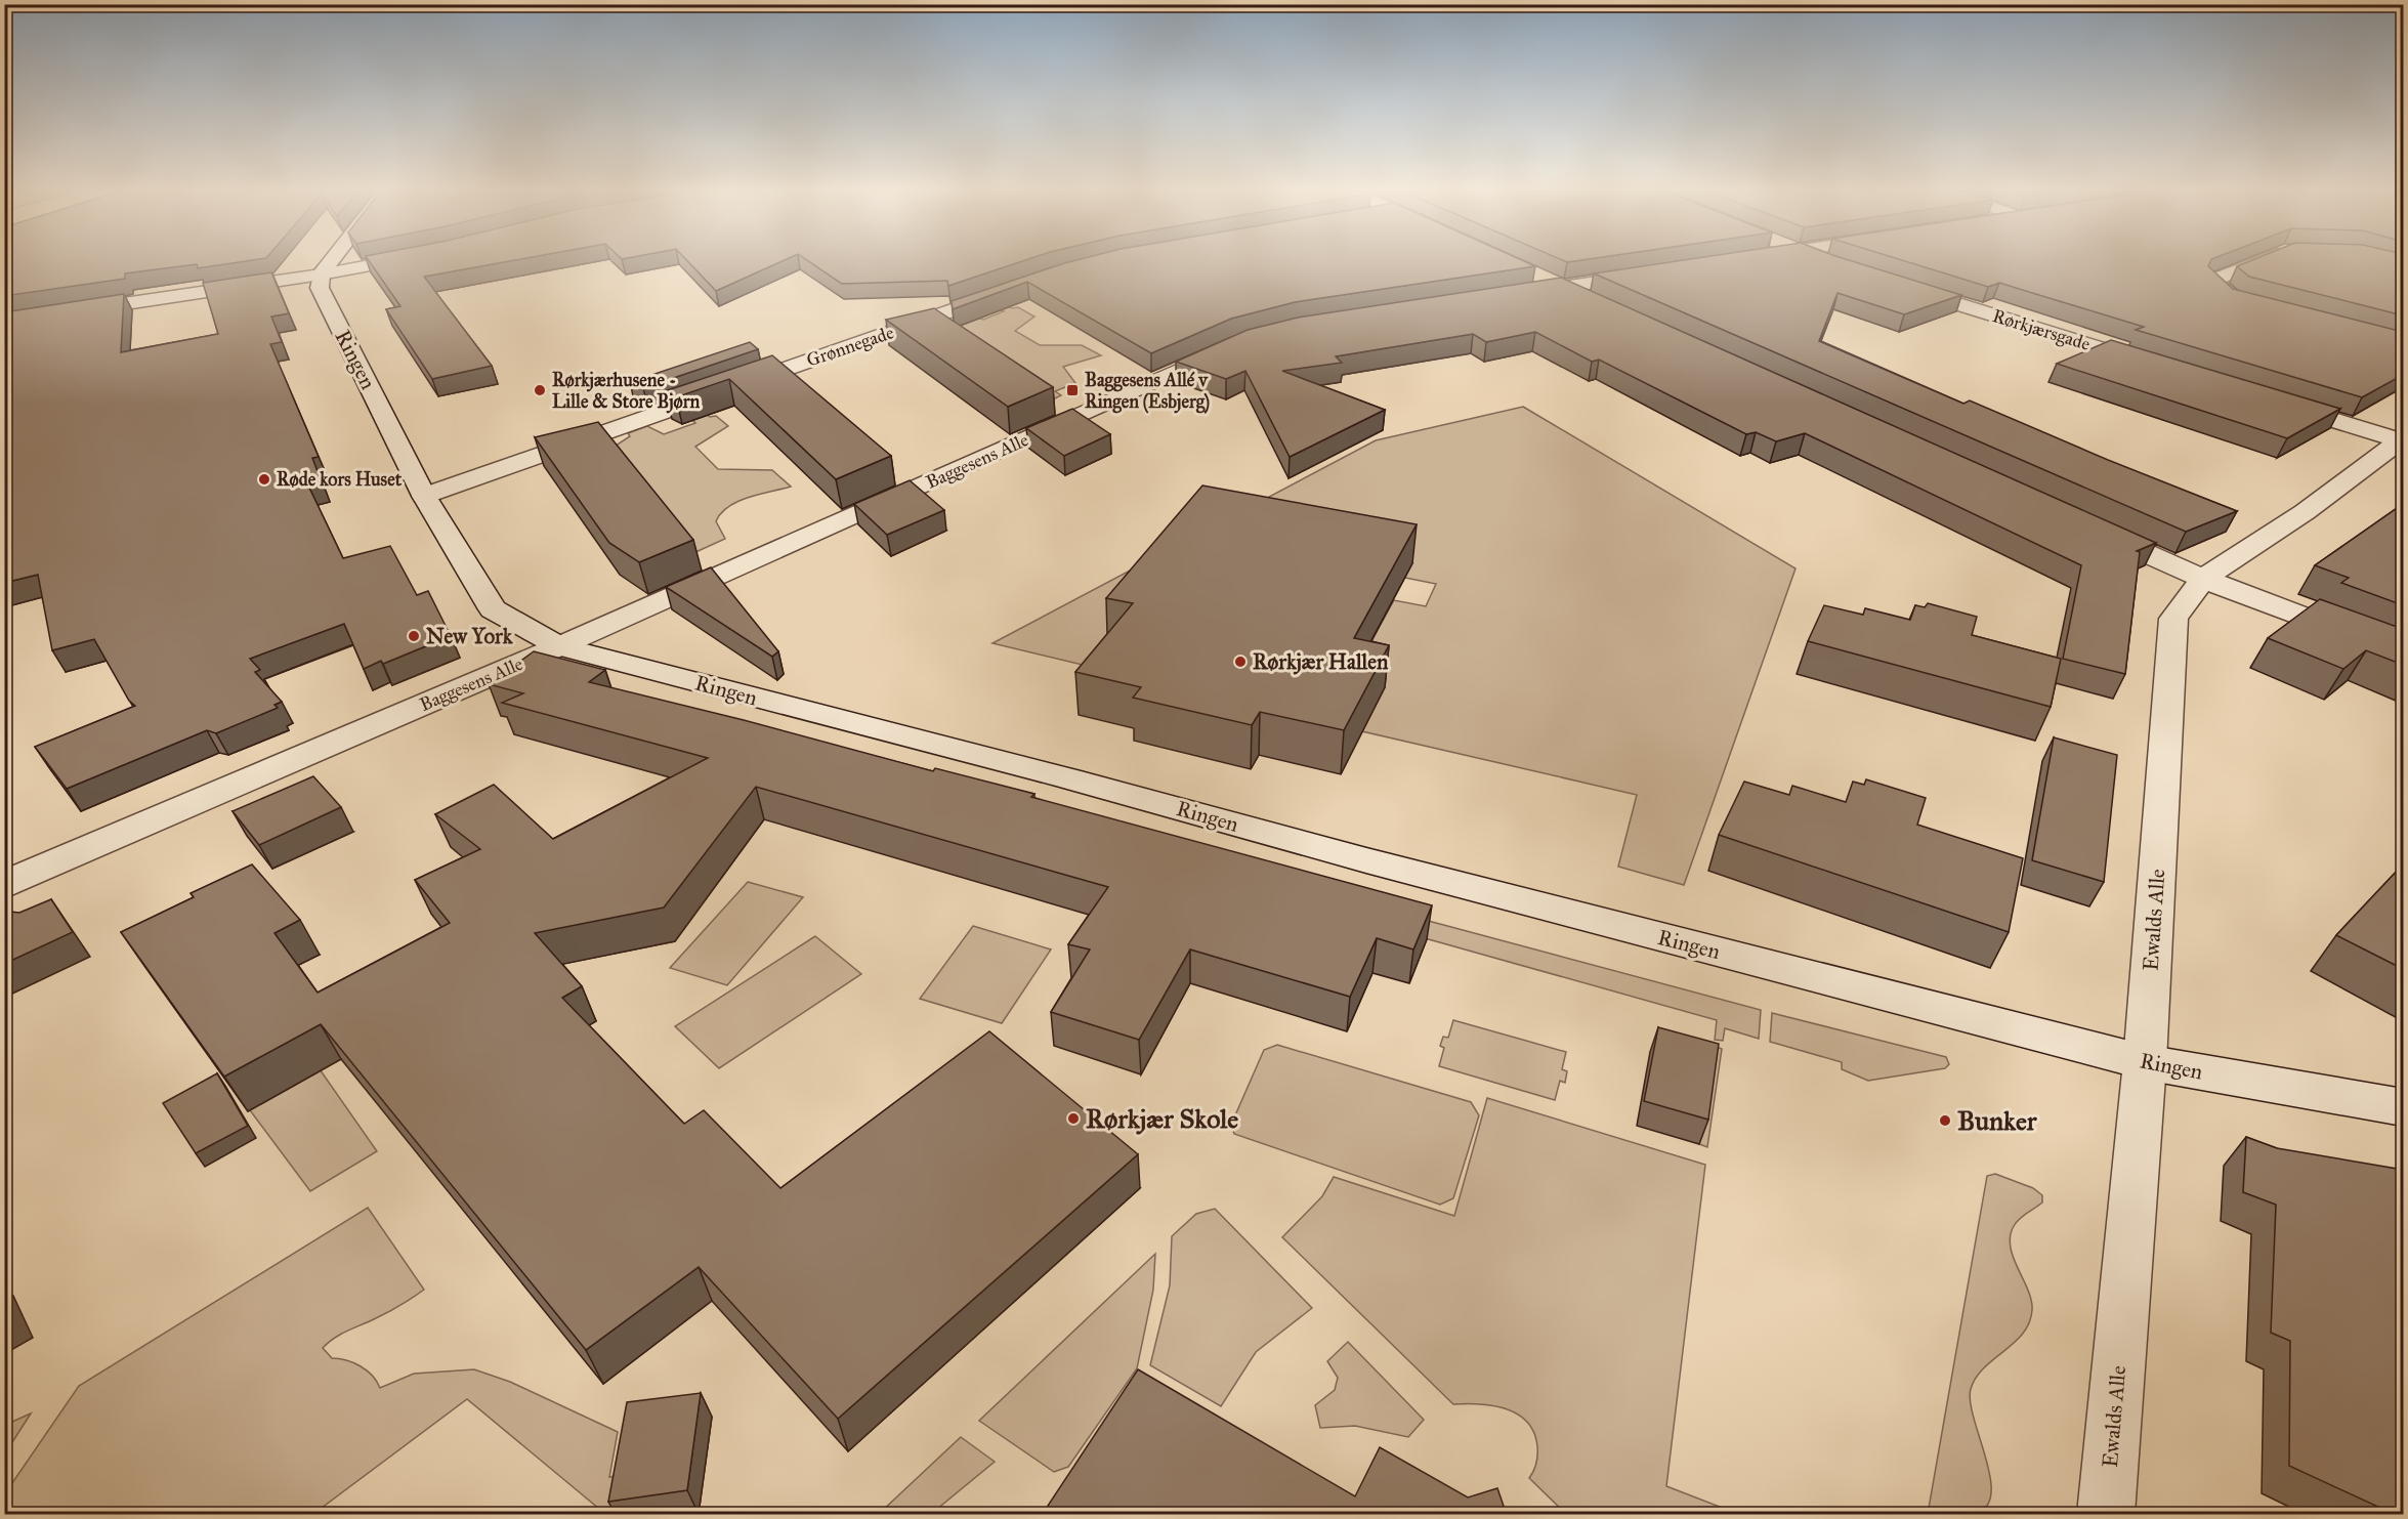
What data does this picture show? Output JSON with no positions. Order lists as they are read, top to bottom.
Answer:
{
  "streets": {
    "street": [
      "Rørkjærsgade",
      "Grønnegade",
      "Ringen",
      "Baggesens Alle",
      "Ewalds Alle"
    ]
  },
  "crossings": [
    ["Grønnegade", "Ringen"],
    ["Ringen", "Baggesens Alle"],
    ["Ringen", "Ewalds Alle"]
  ],
  "places": {
    "other": [
      "Rørkjærhusene - Lille & Store Bjørn",
      "Røde kors Huset",
      "New York",
      "Rørkjær Hallen",
      "Rørkjær Skole",
      "Bunker"
    ],
    "transit": ["Baggesens Allé v Ringen (Esbjerg)"]
  }
}
